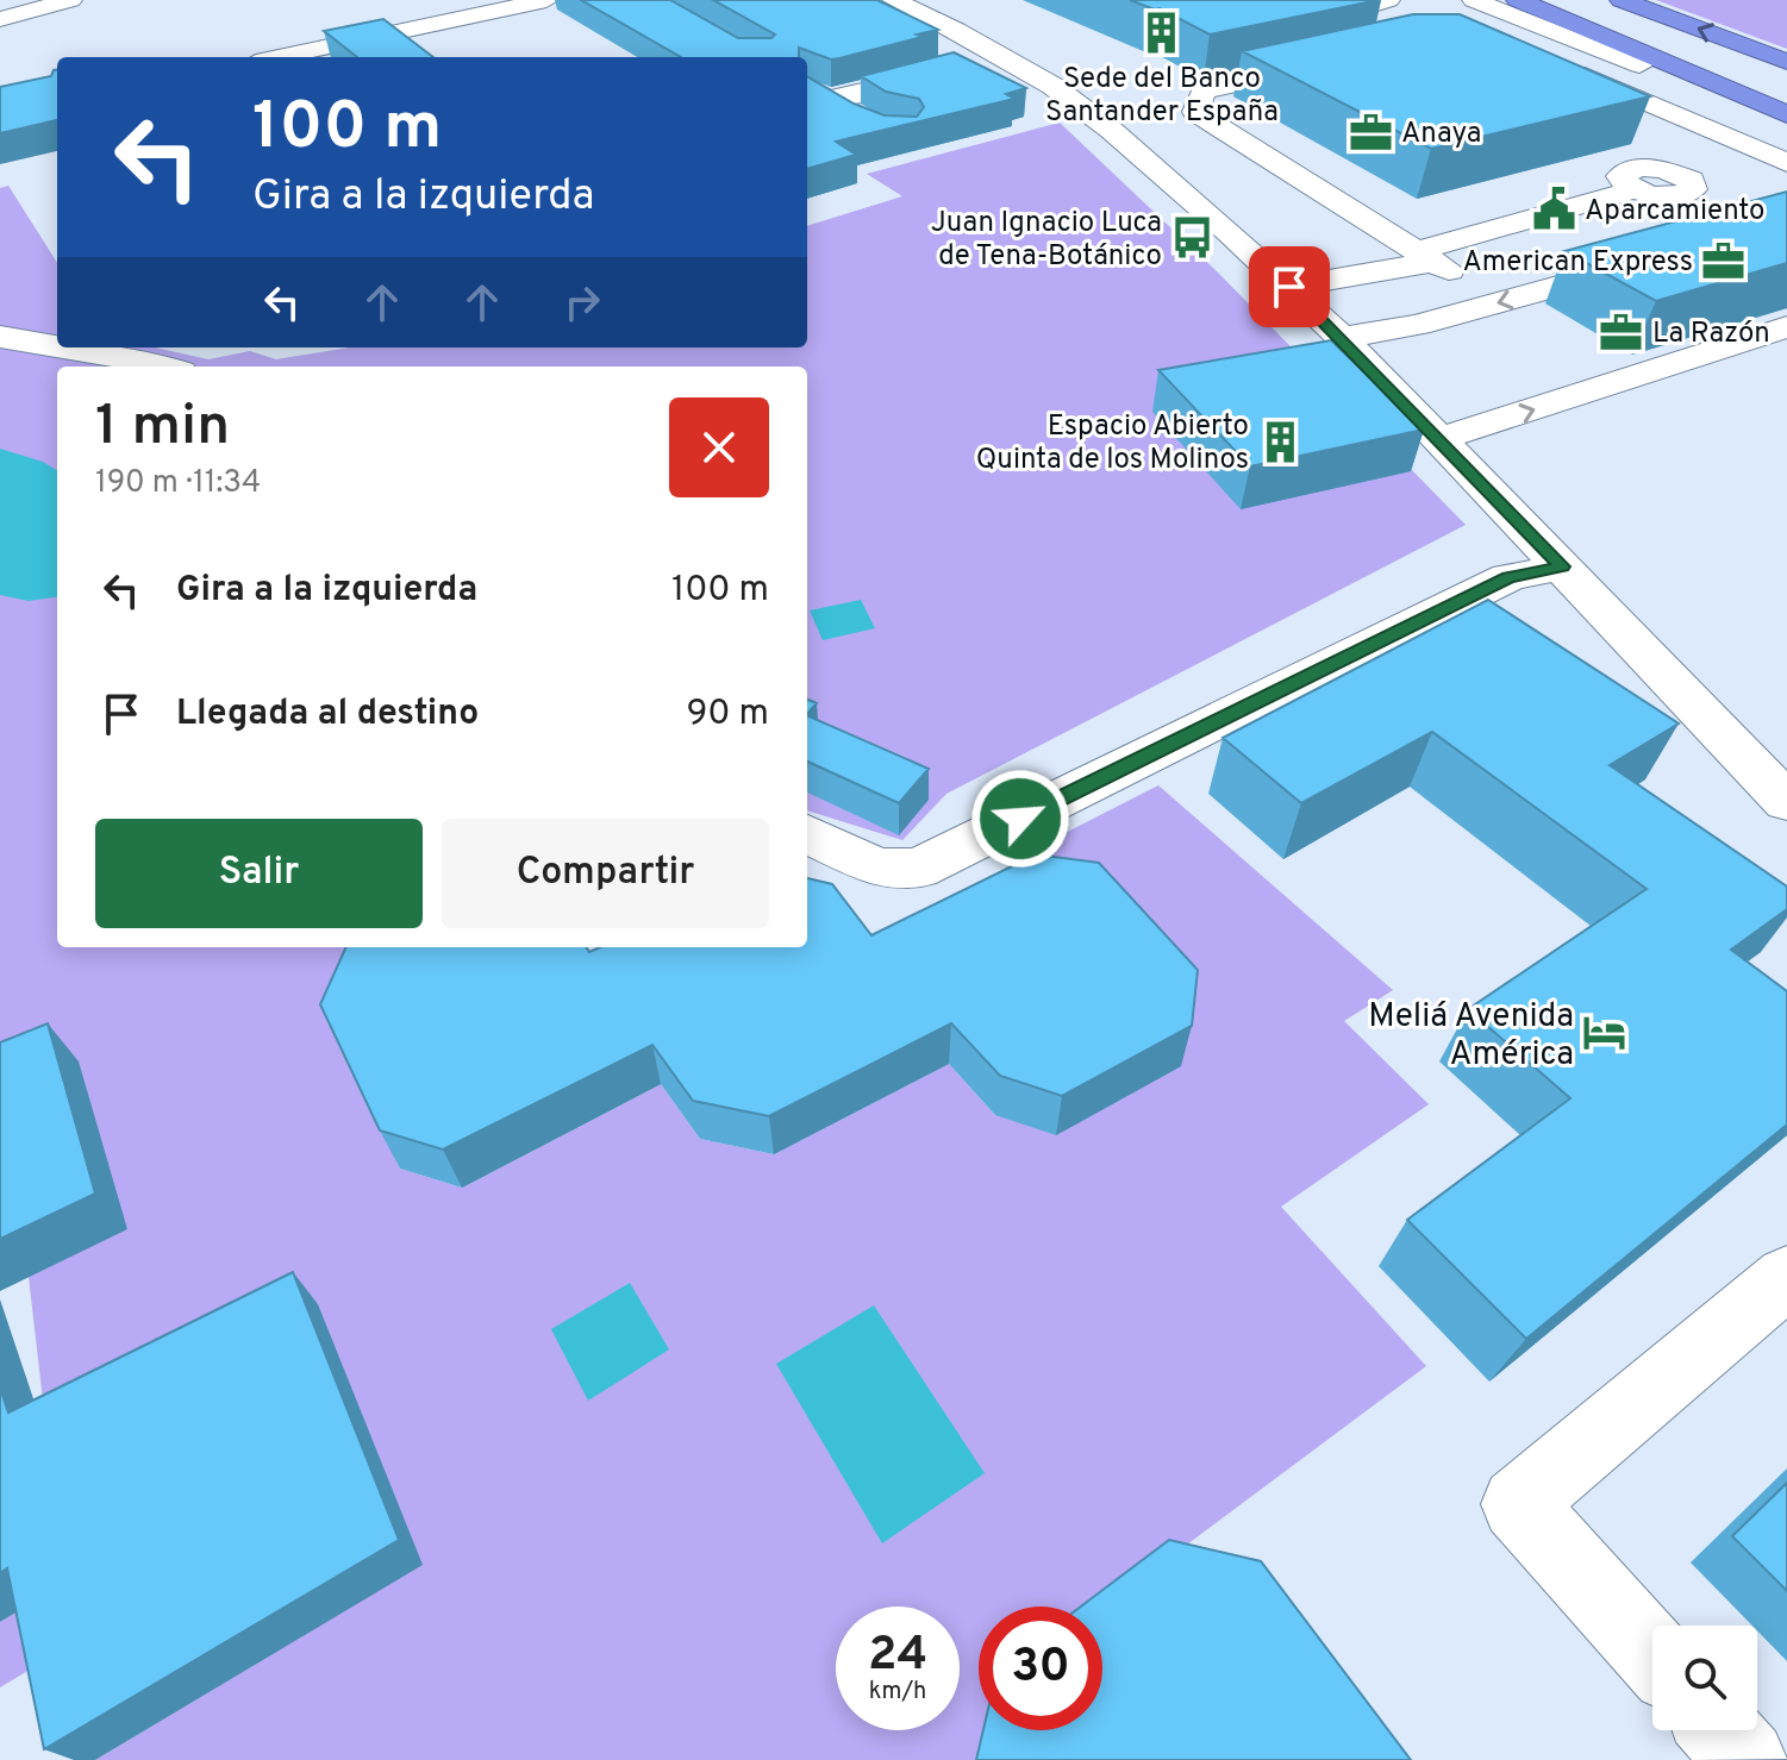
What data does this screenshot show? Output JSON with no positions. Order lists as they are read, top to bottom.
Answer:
{
  "places": {
    "building": ["Sede del Banco Santander España", "Espacio Abierto Quinta de los Molinos"],
    "office": ["Anaya", "American Express", "La Razón"],
    "public building": ["Aparcamiento"],
    "bus stop": ["Juan Ignacio Luca de Tena-Botánico"],
    "hotel": ["Meliá Avenida América"]
  },
  "page": {
    "turn": ["100 m", "Gira a la izquierda"],
    "heading": ["1 min", "190 m · 11:34"],
    "list": [
      {
        "name": "Gira a la izquierda",
        "value": "100 m"
      },
      {
        "name": "Llegada al destino",
        "value": "90 m"
      }
    ],
    "buttons": ["Salir", "Compartir"],
    "speed": "24 km/h",
    "limit": "30"
  }
}
